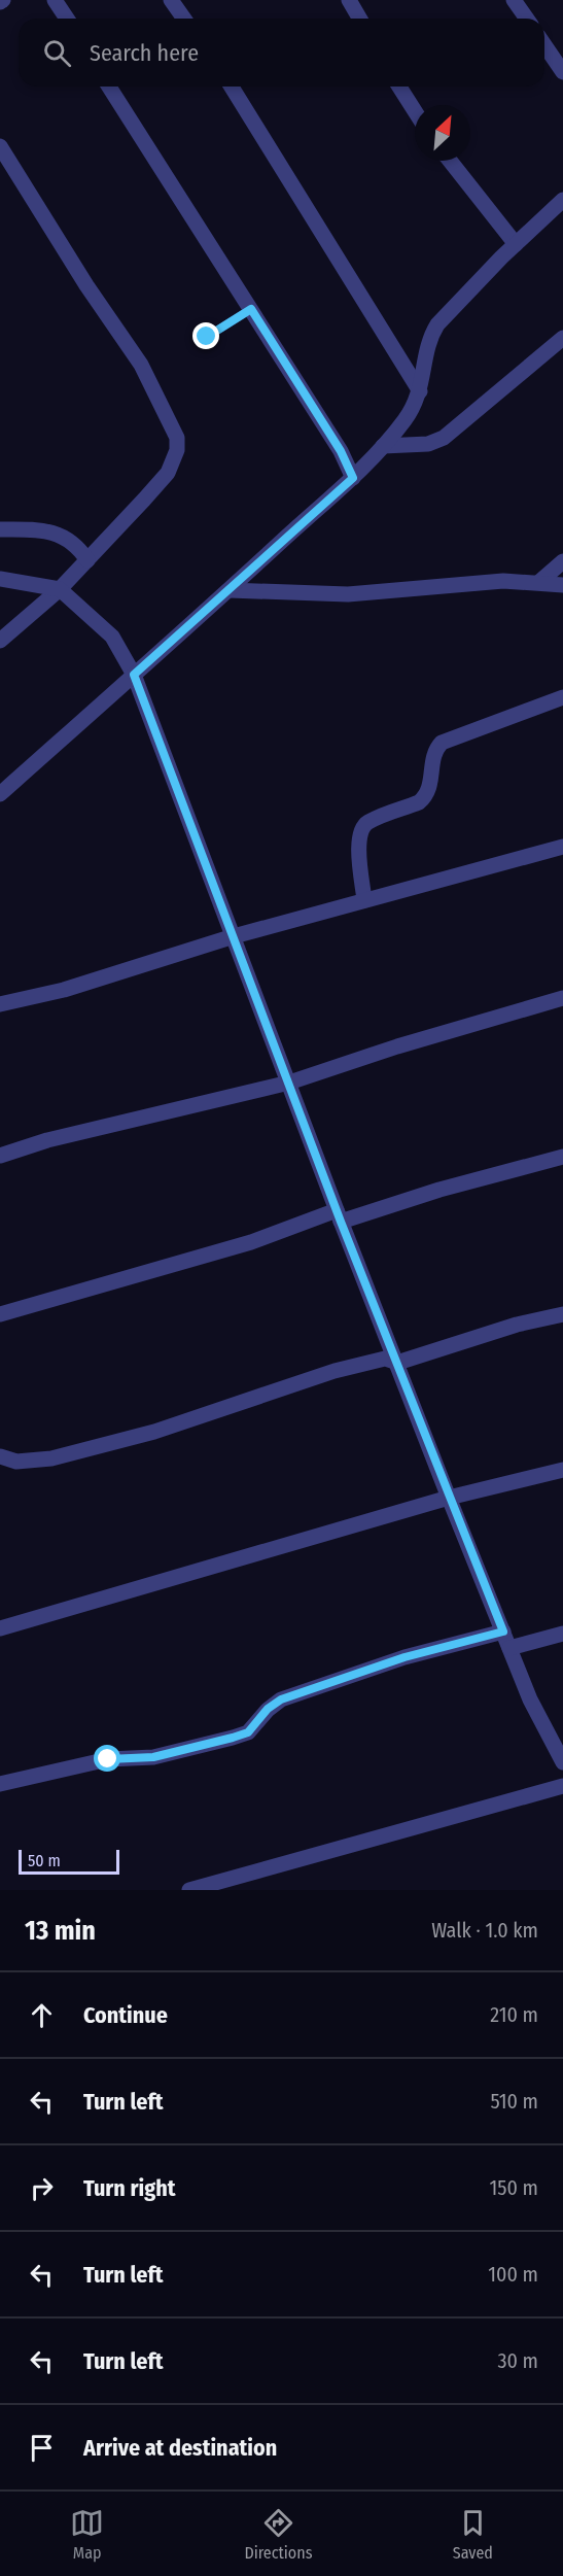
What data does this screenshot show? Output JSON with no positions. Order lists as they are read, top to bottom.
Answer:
{
  "scale_bar": "50 m",
  "north": "top right",
  "page": {
    "search": "Search here",
    "scale": "50 m",
    "heading": ["13 min", "Walk · 1.0 km"],
    "list": [
      ["Continue", "210 m"],
      ["Turn left", "510 m"],
      ["Turn right", "150 m"],
      ["Turn left", "100 m"],
      ["Turn left", "30 m"],
      "Arrive at destination"
    ],
    "nav": ["Map", "Directions", "Saved"]
  }
}
